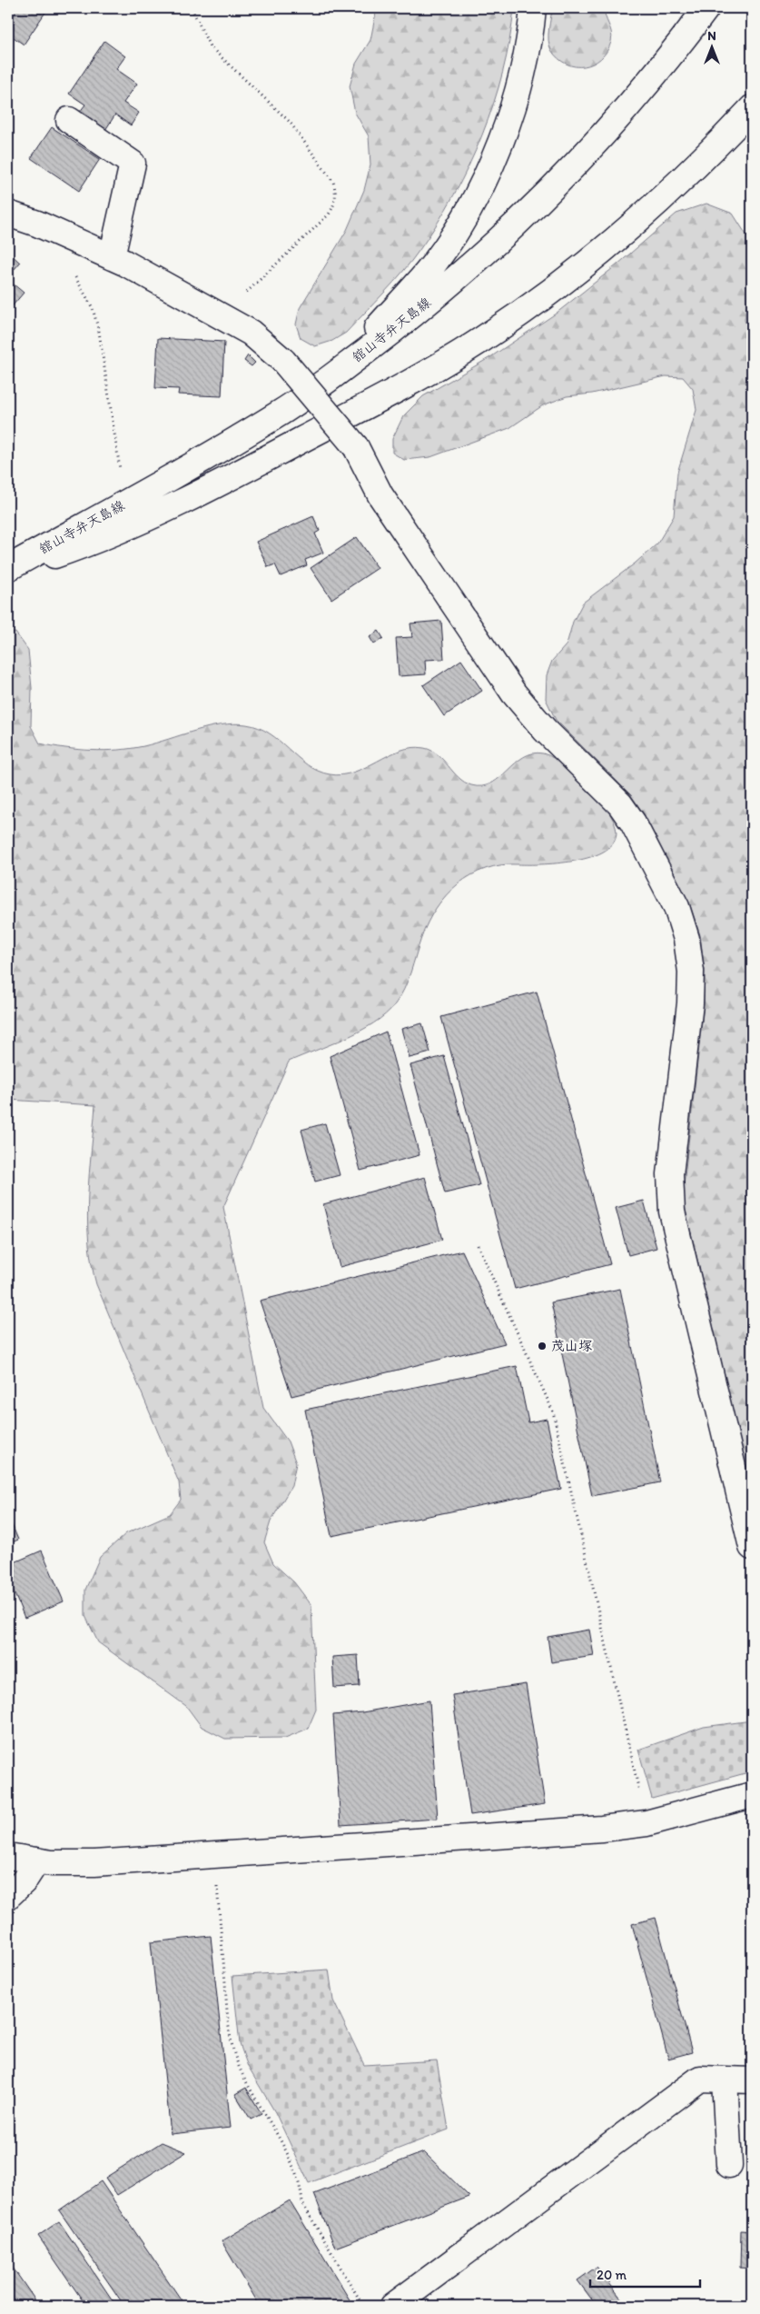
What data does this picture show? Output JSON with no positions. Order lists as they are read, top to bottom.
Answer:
{
  "streets": {
    "street": ["舘山寺弁天島線"]
  },
  "places": ["茂山塚"],
  "scale_bar": "20 m",
  "north": "top"
}
